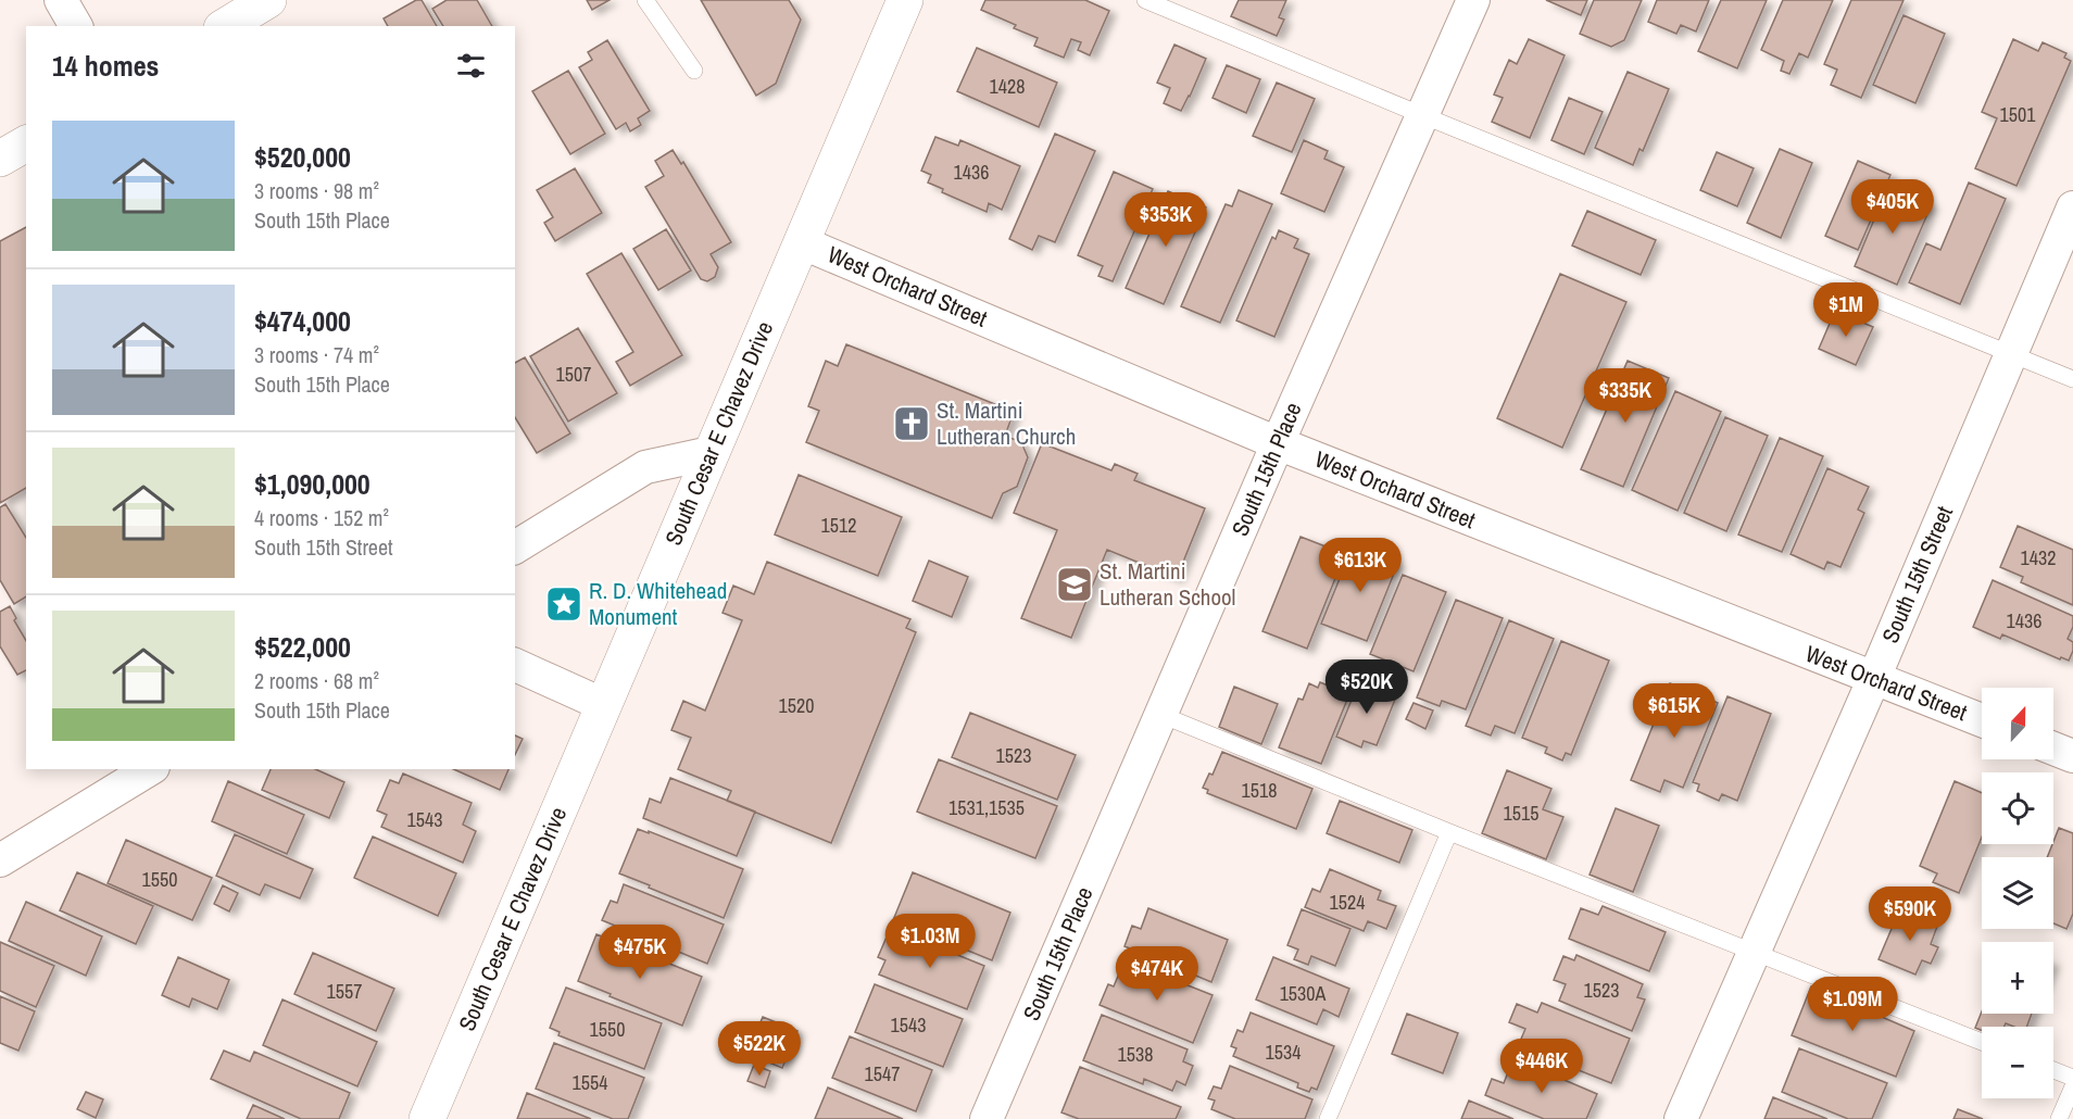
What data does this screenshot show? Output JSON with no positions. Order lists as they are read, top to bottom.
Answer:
{
  "streets": {
    "main road": ["South Cesar E Chavez Drive"],
    "street": ["West Orchard Street", "South 15th Place", "South 15th Street"]
  },
  "crossings": [
    ["West Orchard Street", "South Cesar E Chavez Drive"],
    ["West Orchard Street", "South 15th Place"],
    ["West Orchard Street", "South 15th Street"]
  ],
  "places": {
    "church": ["St. Martini Lutheran Church"],
    "school or university": ["St. Martini Lutheran School"],
    "place": ["R. D. Whitehead Monument"]
  },
  "house_numbers": [
    "1428",
    "1501",
    "1436",
    "1507",
    "1512",
    "1432",
    "1436",
    "1520",
    "1523",
    "1518",
    "1531,1535",
    "1515",
    "1543",
    "1550",
    "1524",
    "1523",
    "1557",
    "1530A",
    "1543",
    "1550",
    "1534",
    "1538",
    "1547",
    "1554"
  ],
  "north": "top",
  "page": {
    "heading": "14 homes",
    "list": [
      {
        "name": "$520,000",
        "note": "3 rooms · 98 m² · South 15th Place"
      },
      {
        "name": "$474,000",
        "note": "3 rooms · 74 m² · South 15th Place"
      },
      {
        "name": "$1,090,000",
        "note": "4 rooms · 152 m² · South 15th Street"
      },
      {
        "name": "$522,000",
        "note": "2 rooms · 68 m² · South 15th Place"
      }
    ],
    "price": [
      "$405K",
      "$353K",
      "$1M",
      "$335K",
      "$613K",
      "$520K",
      "$615K",
      "$590K",
      "$1.03M",
      "$475K",
      "$474K",
      "$1.09M",
      "$522K",
      "$446K"
    ],
    "map_buttons": ["+", "−"]
  }
}
